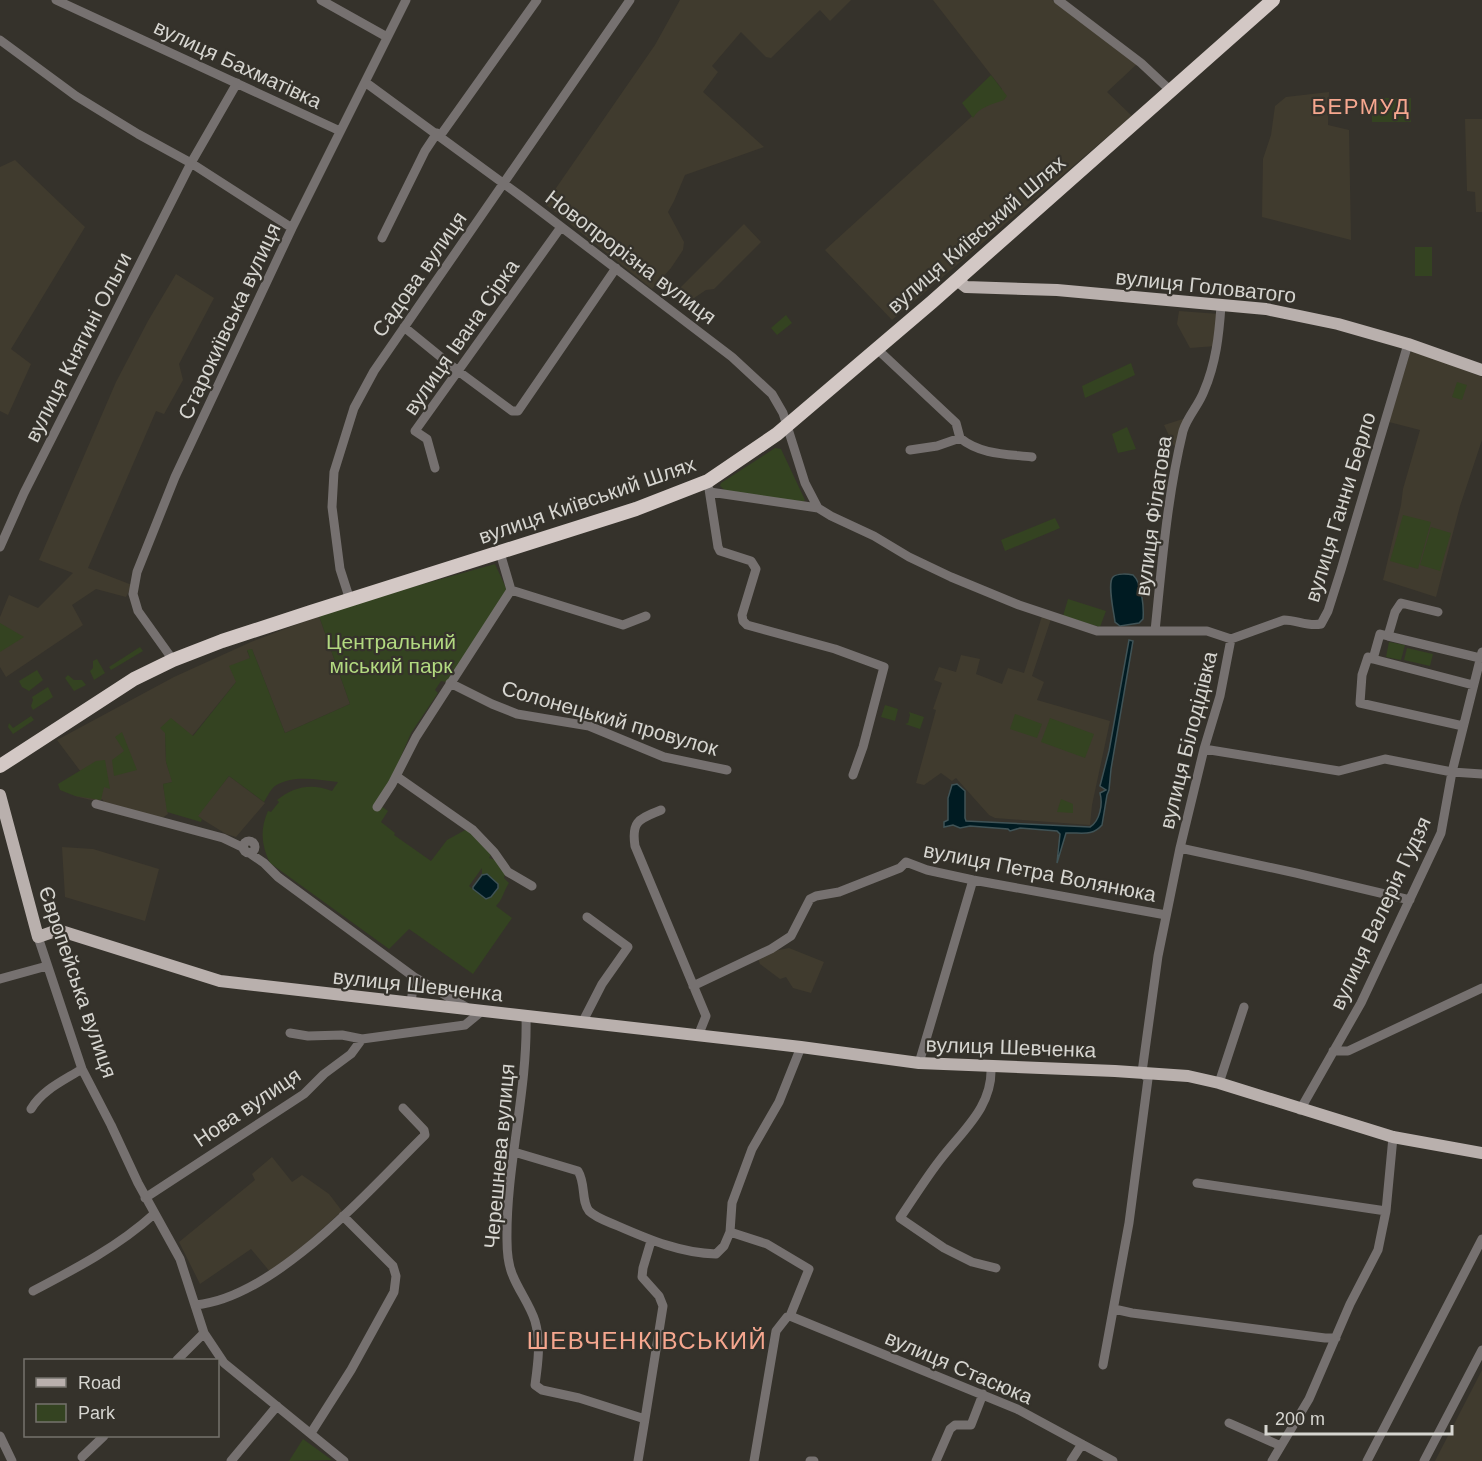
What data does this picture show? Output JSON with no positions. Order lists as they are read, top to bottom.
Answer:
{
  "streets": {
    "highway": ["вулиця Київський Шлях"],
    "main road": ["вулиця Головатого", "Європейська вулиця", "вулиця Шевченка"],
    "street": [
      "вулиця Бахматівка",
      "Новопрорізна вулиця",
      "Садова вулиця",
      "Старокиївська вулиця",
      "вулиця Івана Сірка",
      "вулиця Княгині Ольги",
      "вулиця Ганни Берло",
      "вулиця Філатова",
      "Солонецький провулок",
      "вулиця Білодідівка",
      "вулиця Петра Волянюка",
      "вулиця Валерія Гудзя",
      "Нова вулиця",
      "Черешнева вулиця",
      "вулиця Стасюка"
    ]
  },
  "crossings": [
    ["вулиця Бахматівка", "Старокиївська вулиця"],
    ["вулиця Бахматівка", "вулиця Княгині Ольги"],
    ["вулиця Київський Шлях", "Новопрорізна вулиця"],
    ["вулиця Київський Шлях", "Садова вулиця"],
    ["вулиця Київський Шлях", "вулиця Головатого"],
    ["вулиця Київський Шлях", "Старокиївська вулиця"],
    ["вулиця Київський Шлях", "вулиця Білодідівка"],
    ["Новопрорізна вулиця", "Садова вулиця"],
    ["Новопрорізна вулиця", "Старокиївська вулиця"],
    ["Новопрорізна вулиця", "вулиця Івана Сірка"],
    ["Новопрорізна вулиця", "вулиця Білодідівка"],
    ["вулиця Головатого", "вулиця Ганни Берло"],
    ["вулиця Головатого", "вулиця Філатова"],
    ["вулиця Ганни Берло", "вулиця Білодідівка"],
    ["вулиця Філатова", "вулиця Білодідівка"],
    ["вулиця Білодідівка", "вулиця Петра Волянюка"],
    ["вулиця Білодідівка", "вулиця Шевченка"],
    ["вулиця Валерія Гудзя", "вулиця Шевченка"],
    ["Європейська вулиця", "вулиця Шевченка"],
    ["Європейська вулиця", "Нова вулиця"],
    ["вулиця Шевченка", "Черешнева вулиця"]
  ],
  "districts": ["БЕРМУД", "ШЕВЧЕНКІВСЬКИЙ"],
  "parks": ["Центральний міський парк"],
  "legend": ["Road", "Park"],
  "scale_bar": "200 m"
}
